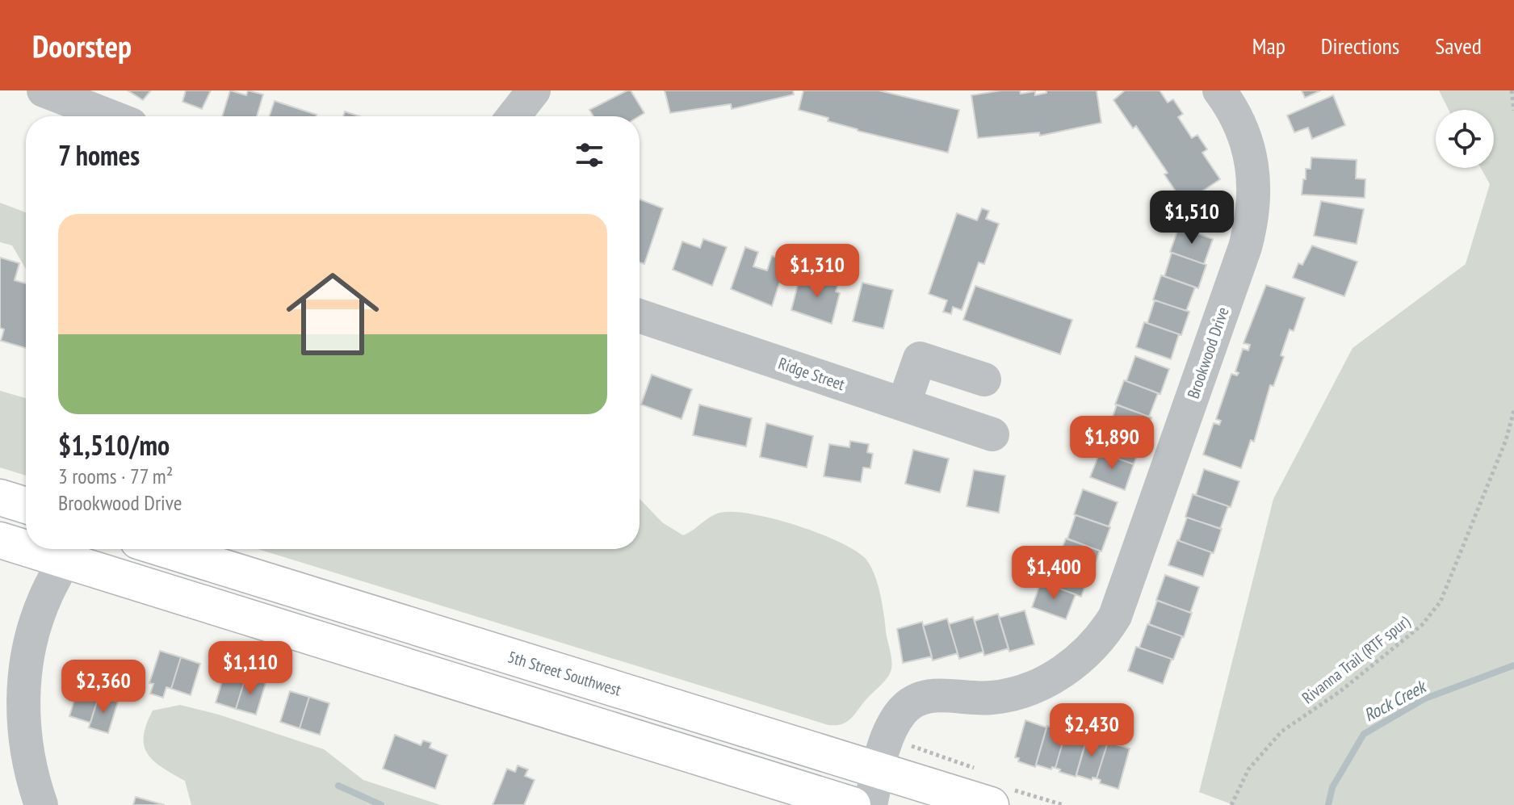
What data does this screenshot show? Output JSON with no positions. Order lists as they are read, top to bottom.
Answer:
{
  "streets": {
    "main road": ["5th Street Southwest"],
    "street": ["Brookwood Drive", "Ridge Street"],
    "path": ["Rivanna Trail (RTF spur)"]
  },
  "crossings": [
    ["Brookwood Drive", "5th Street Southwest"]
  ],
  "water": ["Rock Creek"],
  "page": {
    "header": "Doorstep",
    "nav": ["Map", "Directions", "Saved"],
    "heading": "7 homes",
    "price": [
      "$1,510",
      "$1,310",
      "$1,890",
      "$1,400",
      "$1,110",
      "$2,360",
      "$2,430"
    ],
    "list": [
      {
        "name": "$1,510/mo",
        "note": "3 rooms · 77 m² · Brookwood Drive"
      }
    ]
  }
}
